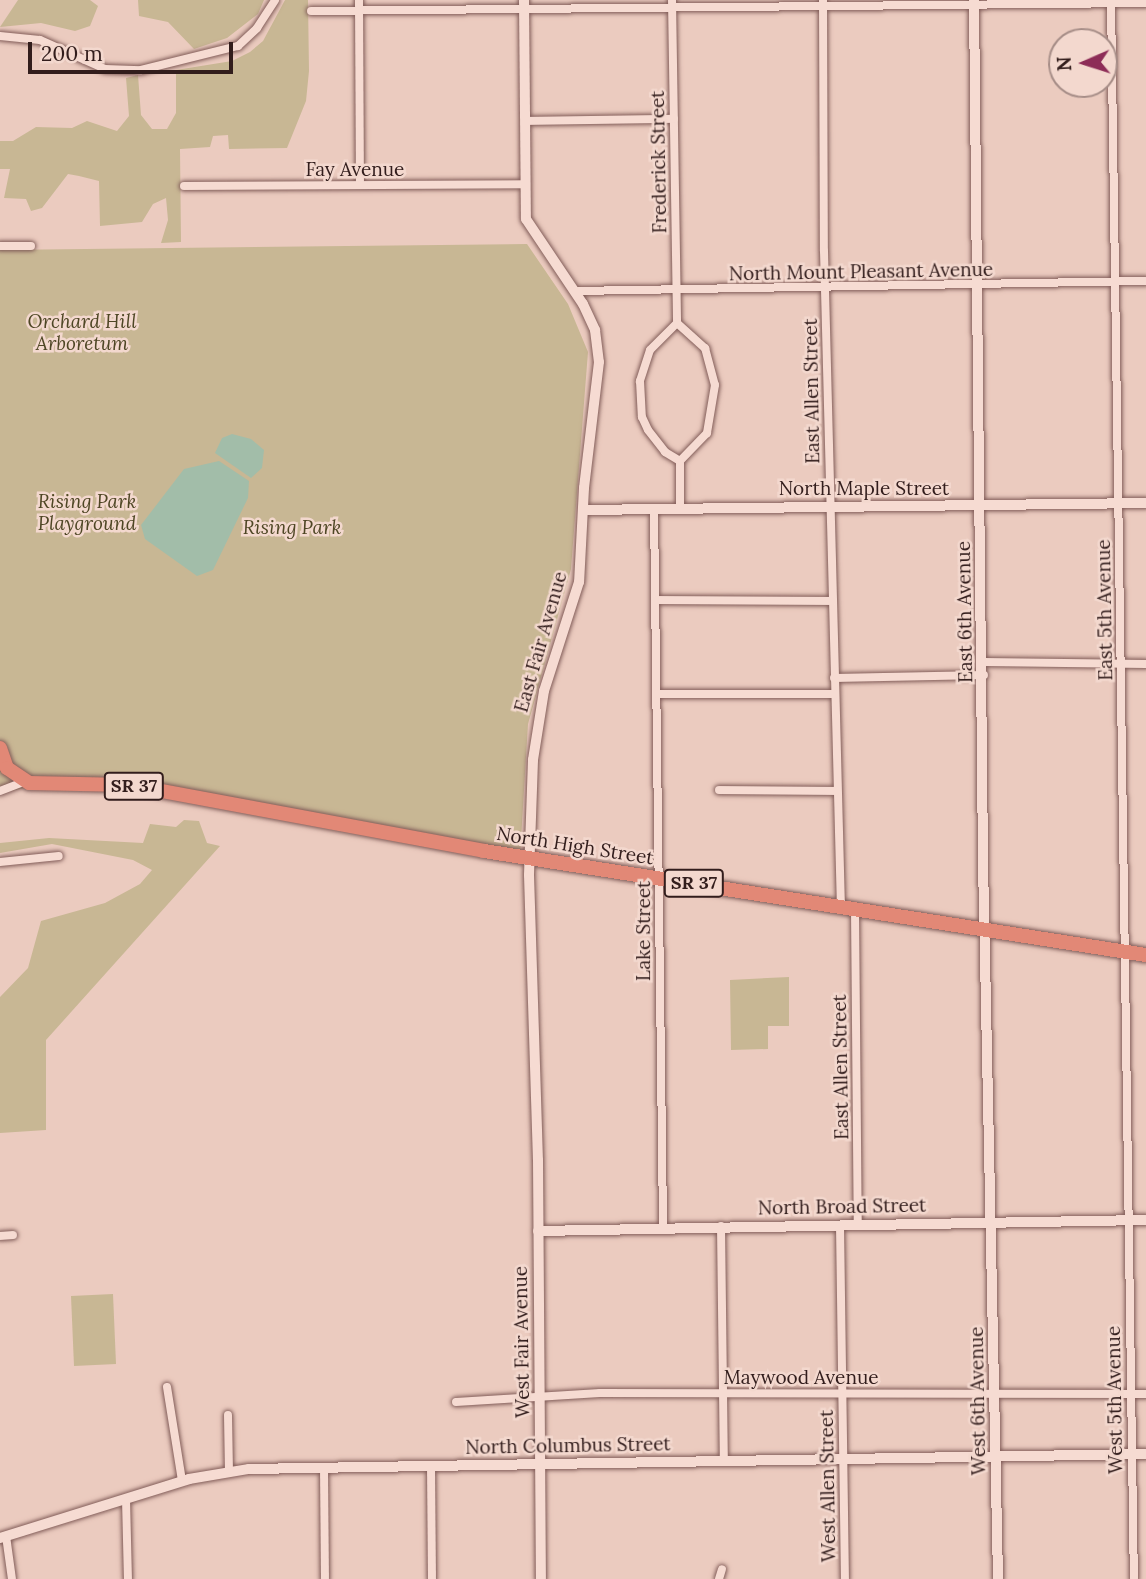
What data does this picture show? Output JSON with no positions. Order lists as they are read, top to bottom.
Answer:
{
  "streets": {
    "highway": ["SR 37", "North High Street"],
    "main road": ["East Fair Avenue", "West Fair Avenue", "North Columbus Street"],
    "street": [
      "Frederick Street",
      "Fay Avenue",
      "North Mount Pleasant Avenue",
      "East Allen Street",
      "North Maple Street",
      "East 5th Avenue",
      "East 6th Avenue",
      "Lake Street",
      "North Broad Street",
      "Maywood Avenue",
      "West 5th Avenue",
      "West 6th Avenue",
      "West Allen Street"
    ]
  },
  "crossings": [
    ["Frederick Street", "North Mount Pleasant Avenue"],
    ["Fay Avenue", "East Fair Avenue"],
    ["North Mount Pleasant Avenue", "East Allen Street"],
    ["North Mount Pleasant Avenue", "East 5th Avenue"],
    ["North Mount Pleasant Avenue", "East 6th Avenue"],
    ["North Mount Pleasant Avenue", "East Fair Avenue"],
    ["East Allen Street", "North Maple Street"],
    ["East Allen Street", "North High Street"],
    ["East Allen Street", "North Broad Street"],
    ["North Maple Street", "East 5th Avenue"],
    ["North Maple Street", "East 6th Avenue"],
    ["North Maple Street", "East Fair Avenue"],
    ["North Maple Street", "Lake Street"],
    ["East 5th Avenue", "North High Street"],
    ["East 5th Avenue", "North Broad Street"],
    ["East 5th Avenue", "West 5th Avenue"],
    ["East 6th Avenue", "North High Street"],
    ["East 6th Avenue", "North Broad Street"],
    ["East 6th Avenue", "West 6th Avenue"],
    ["East Fair Avenue", "North High Street"],
    ["East Fair Avenue", "North Broad Street"],
    ["East Fair Avenue", "West Fair Avenue"],
    ["North High Street", "Lake Street"],
    ["Lake Street", "North Broad Street"],
    ["North Broad Street", "West Fair Avenue"],
    ["North Broad Street", "West 5th Avenue"],
    ["North Broad Street", "West 6th Avenue"],
    ["North Broad Street", "West Allen Street"],
    ["West Fair Avenue", "Maywood Avenue"],
    ["West Fair Avenue", "North Columbus Street"],
    ["Maywood Avenue", "West 5th Avenue"],
    ["Maywood Avenue", "West 6th Avenue"],
    ["Maywood Avenue", "West Allen Street"],
    ["West 5th Avenue", "North Columbus Street"],
    ["West 6th Avenue", "North Columbus Street"],
    ["North Columbus Street", "West Allen Street"]
  ],
  "parks": ["Orchard Hill Arboretum", "Rising Park Playground", "Rising Park"],
  "scale_bar": "200 m",
  "north": "left"
}
